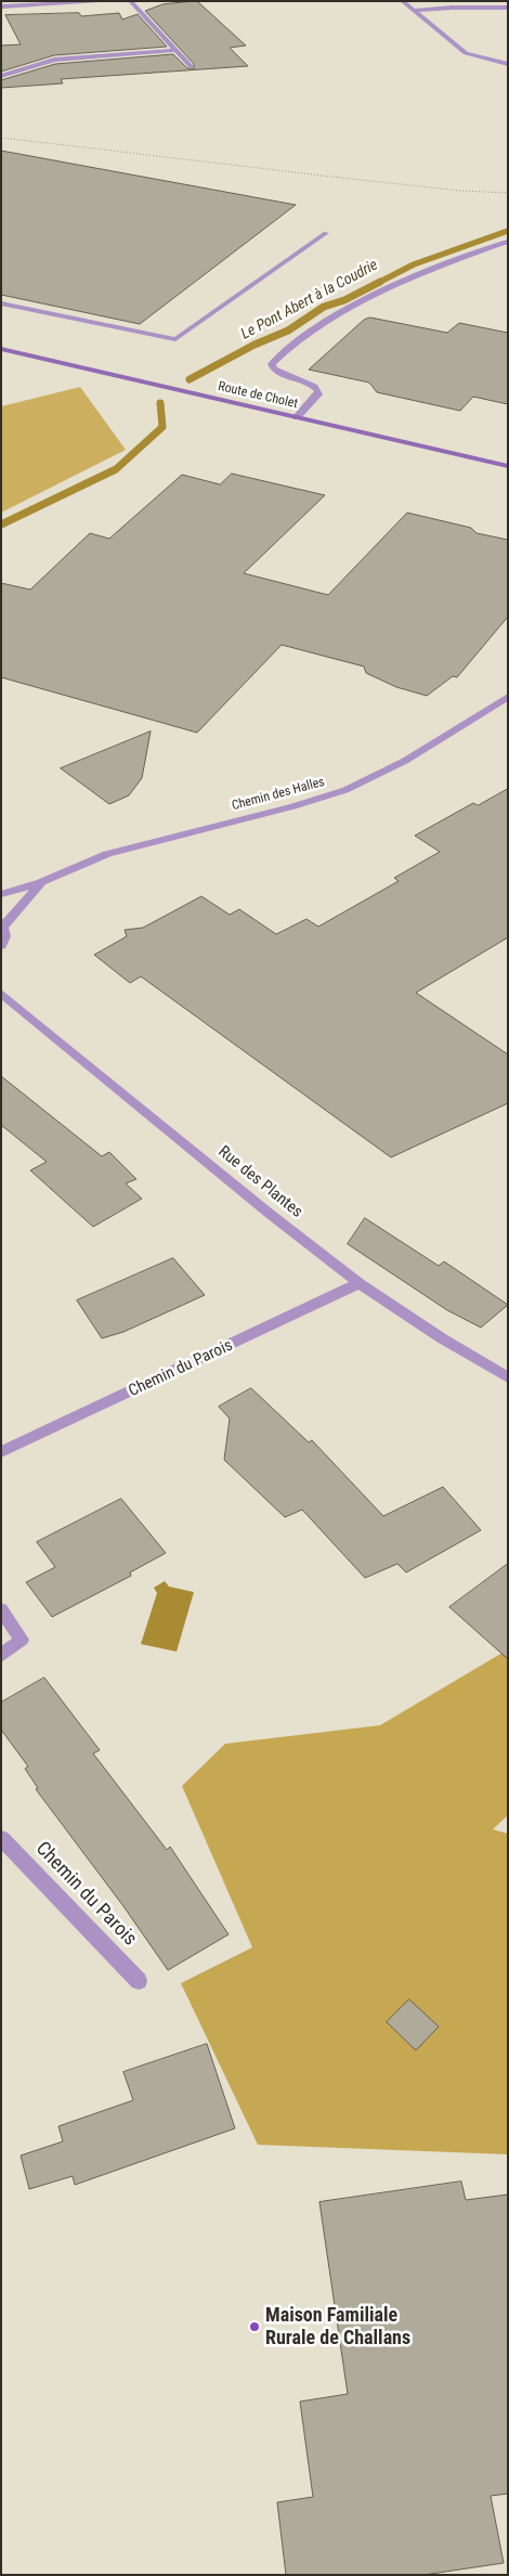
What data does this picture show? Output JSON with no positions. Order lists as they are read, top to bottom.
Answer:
{
  "streets": {
    "main road": ["Route de Cholet"],
    "street": ["Chemin des Halles", "Rue des Plantes", "Chemin du Parois"]
  },
  "crossings": [
    ["Rue des Plantes", "Chemin du Parois"]
  ],
  "water": ["Le Pont Abert à la Coudrie"],
  "places": ["Maison Familiale Rurale de Challans"]
}
